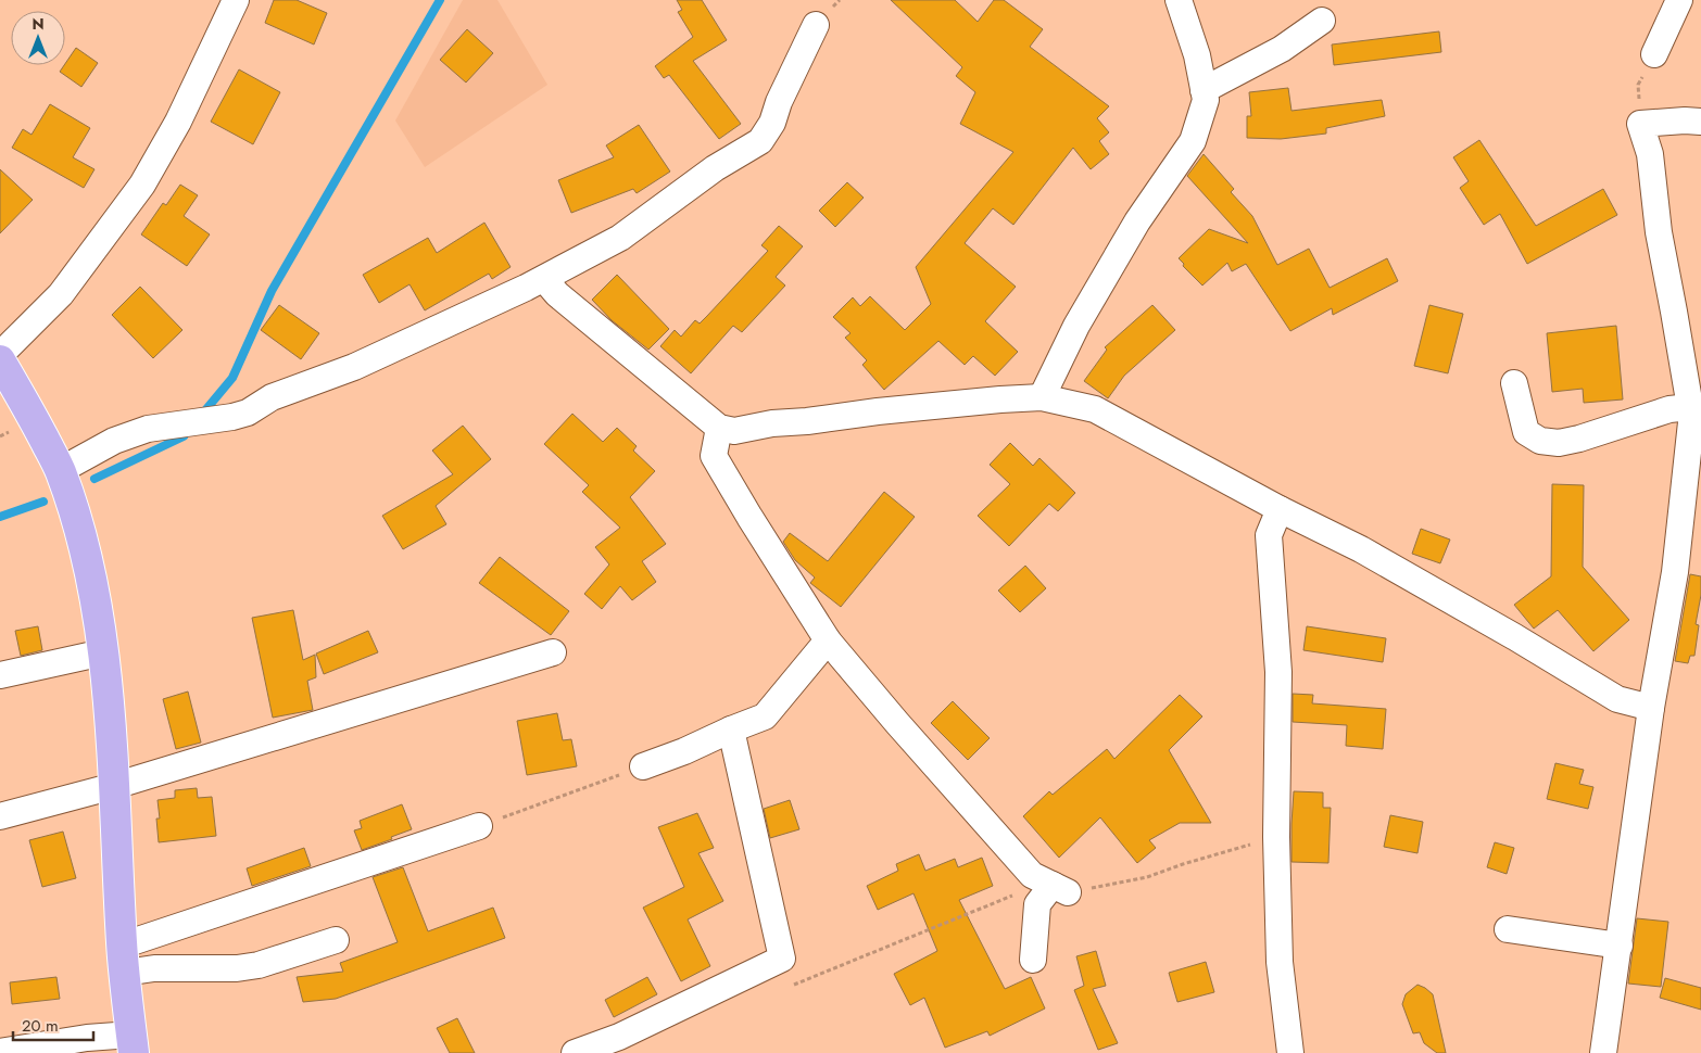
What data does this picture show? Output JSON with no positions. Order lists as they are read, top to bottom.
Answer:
{
  "scale_bar": "20 m",
  "north": "top"
}
